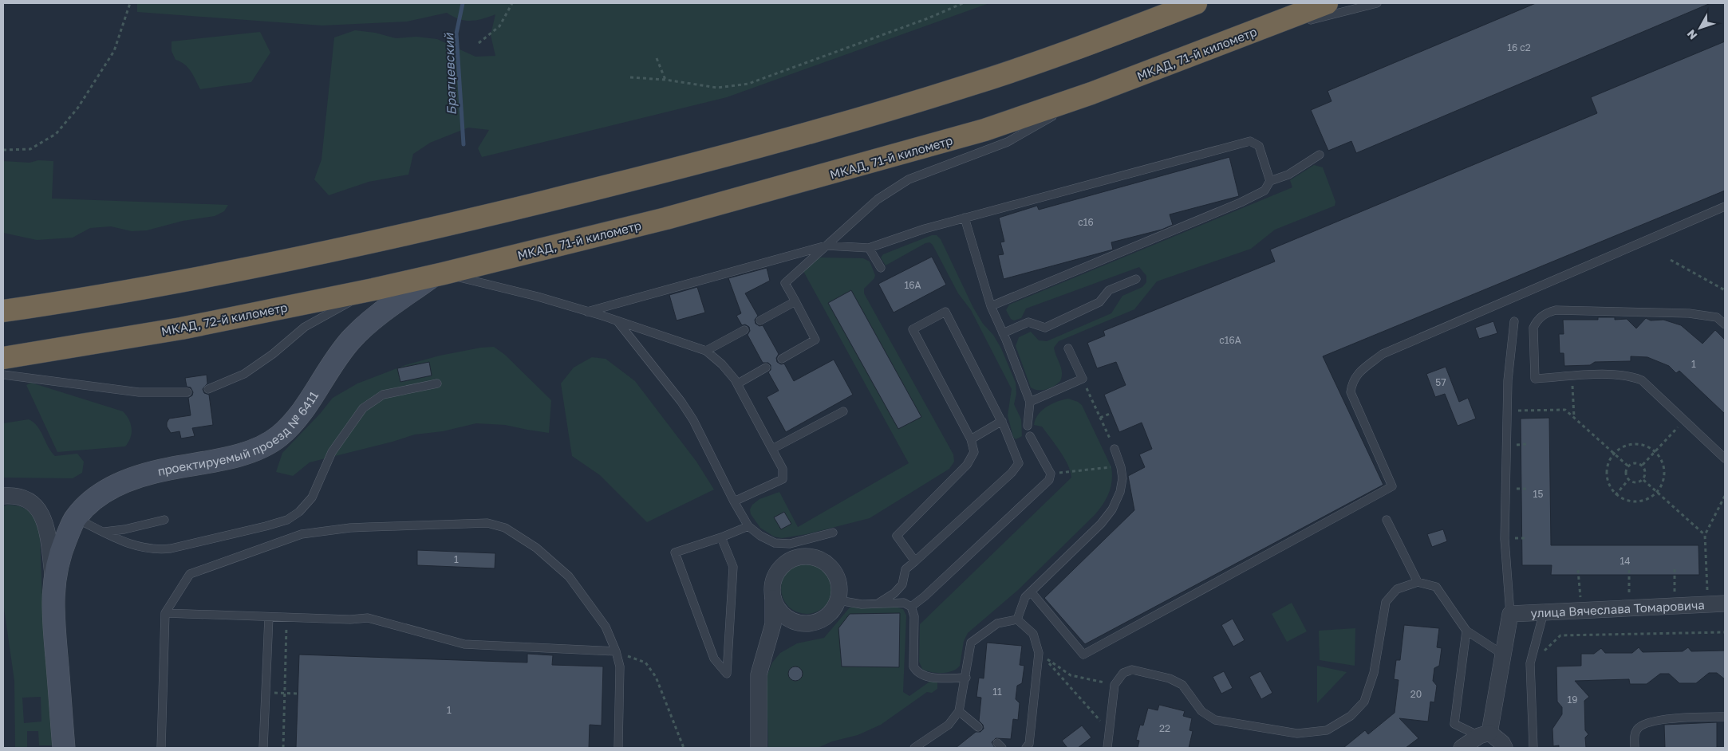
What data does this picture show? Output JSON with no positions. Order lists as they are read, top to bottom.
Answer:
{
  "streets": {
    "highway": ["МКАД, 71-й километр", "МКАД, 72-й километр"],
    "street": ["проектируемый проезд № 6411", "улица Вячеслава Томаровича"]
  },
  "crossings": [
    ["МКАД, 71-й километр", "МКАД, 72-й километр"],
    ["МКАД, 71-й километр", "проектируемый проезд № 6411"],
    ["МКАД, 72-й километр", "проектируемый проезд № 6411"]
  ],
  "water": ["Братцевский"],
  "house_numbers": [
    "16 с2",
    "с16",
    "16А",
    "с16А",
    "1",
    "57",
    "15",
    "1",
    "14",
    "11",
    "20",
    "19",
    "1",
    "22"
  ],
  "north": "bottom left"
}
